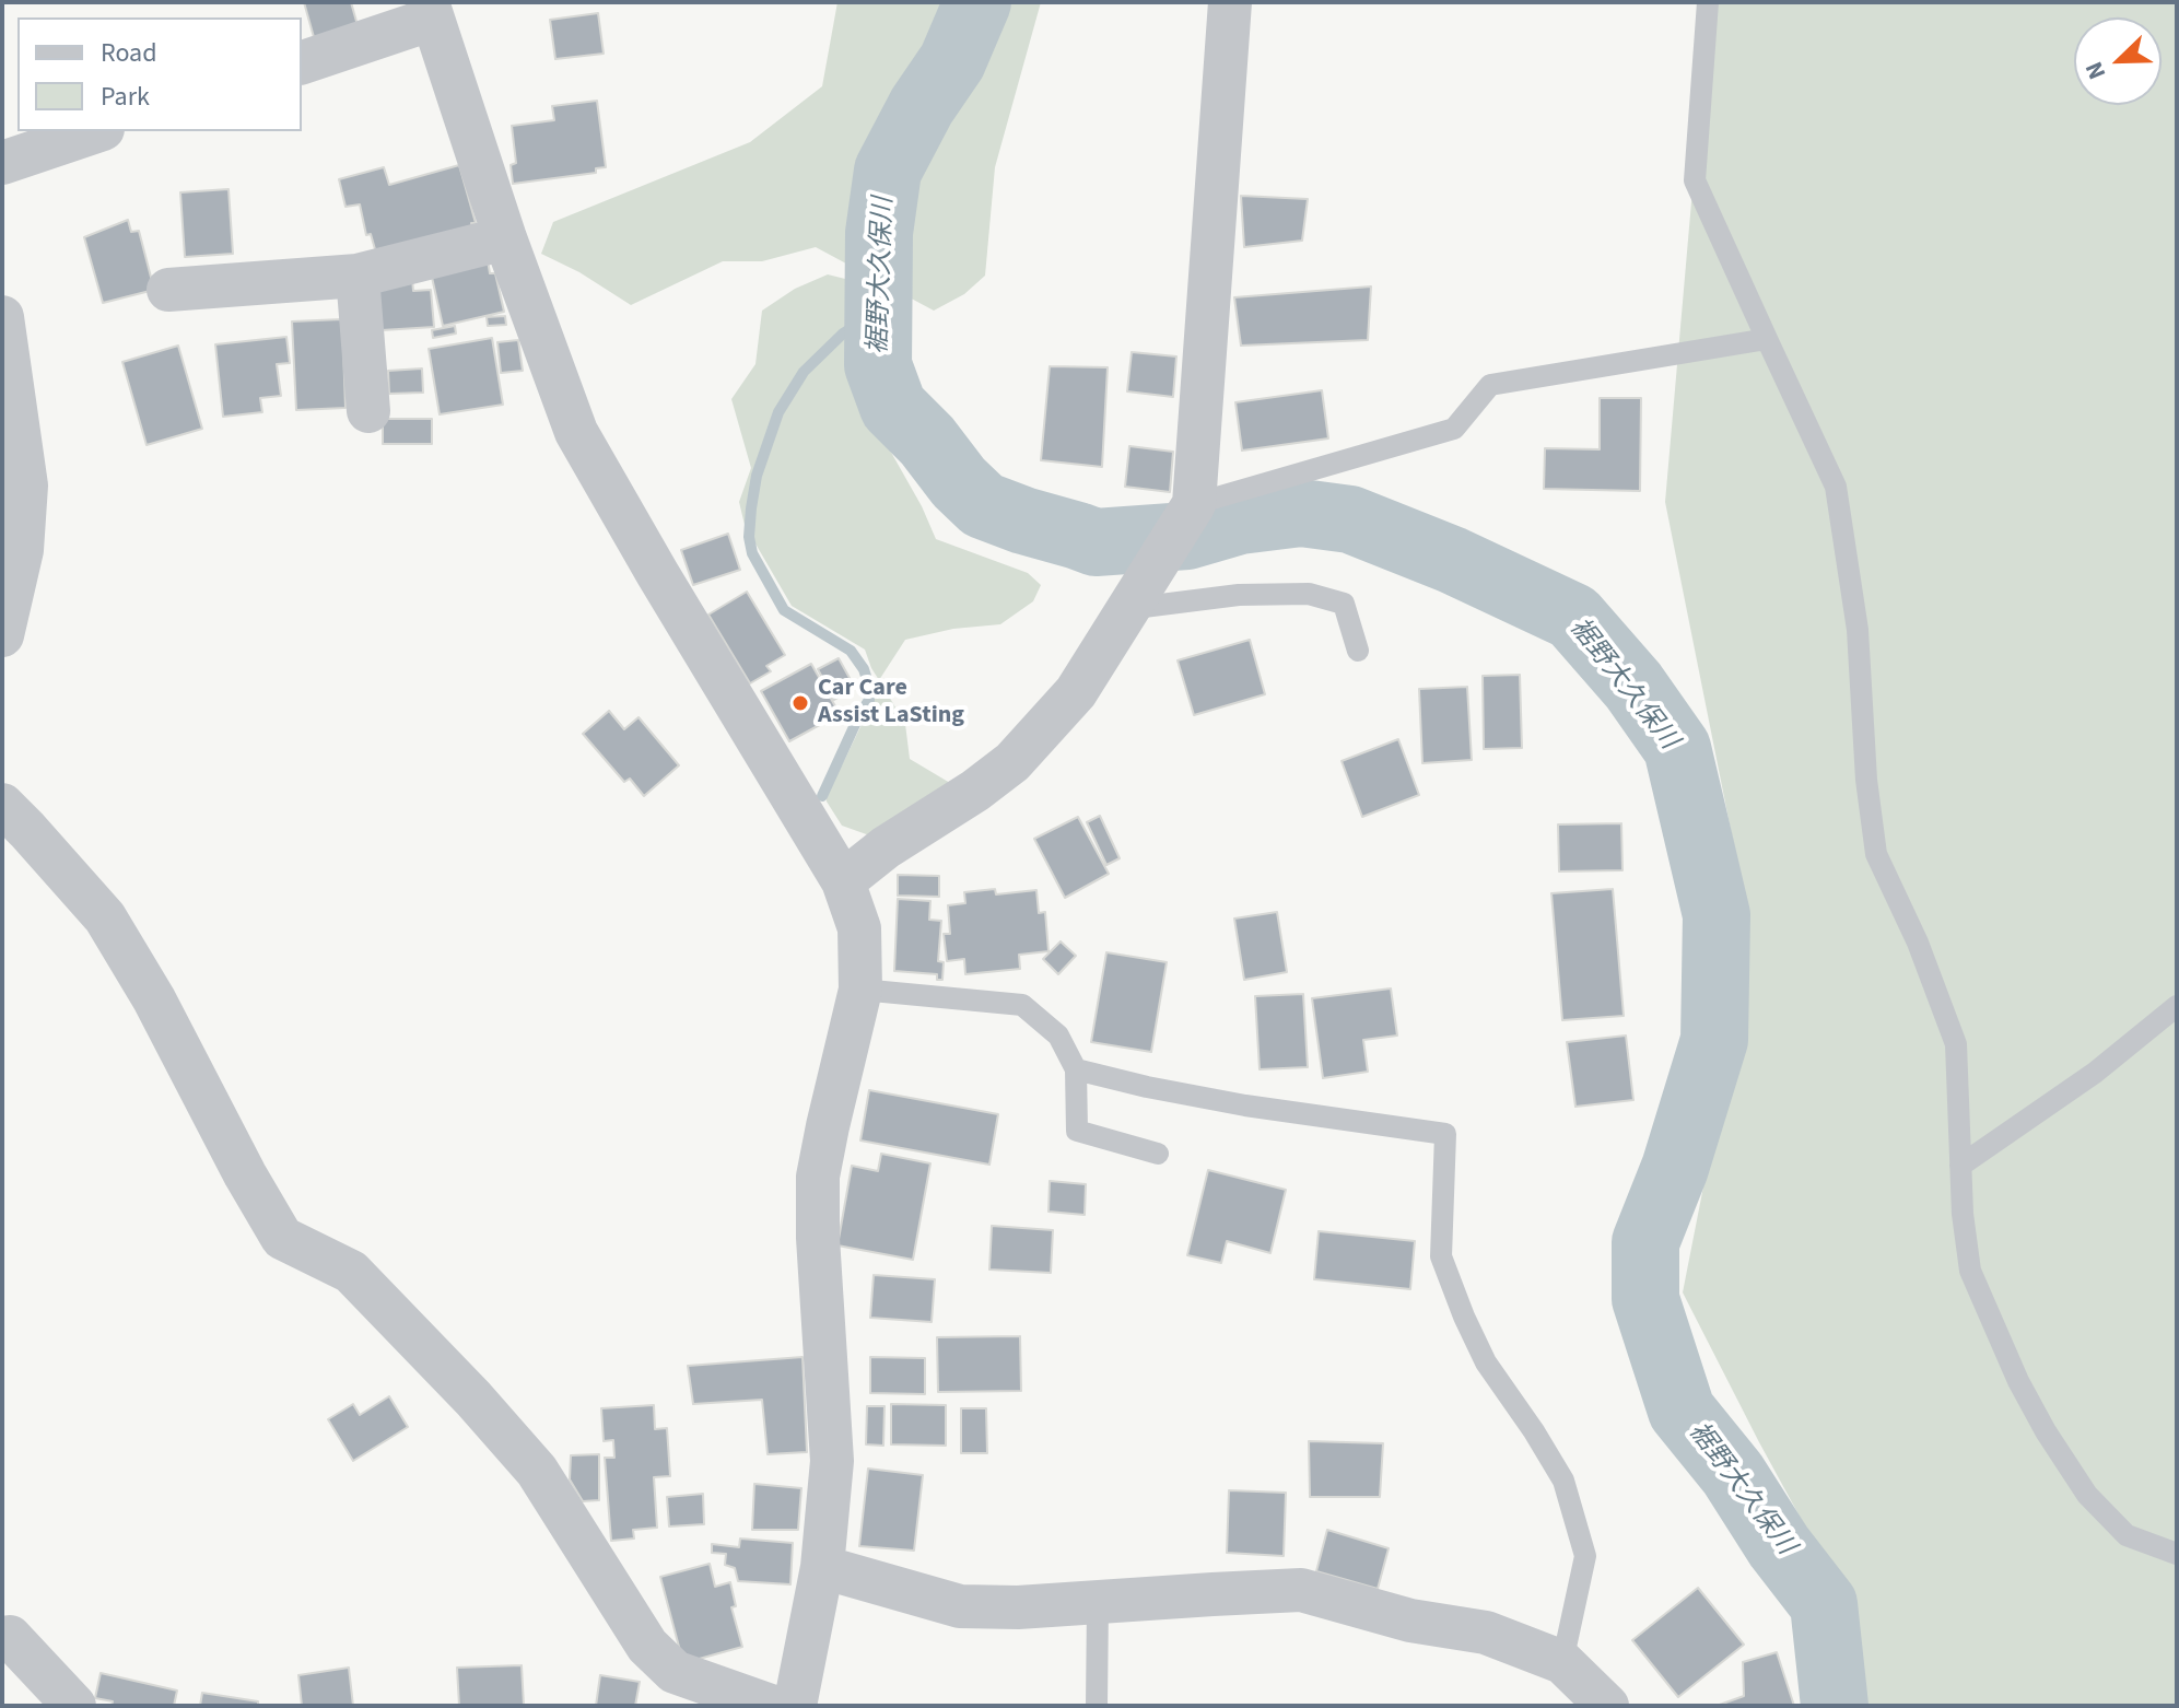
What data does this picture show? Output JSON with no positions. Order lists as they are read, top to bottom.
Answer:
{
  "water": ["裾野大久保川"],
  "places": ["Car Care Assist LaSting"],
  "legend": ["Road", "Park"],
  "north": "bottom left"
}
